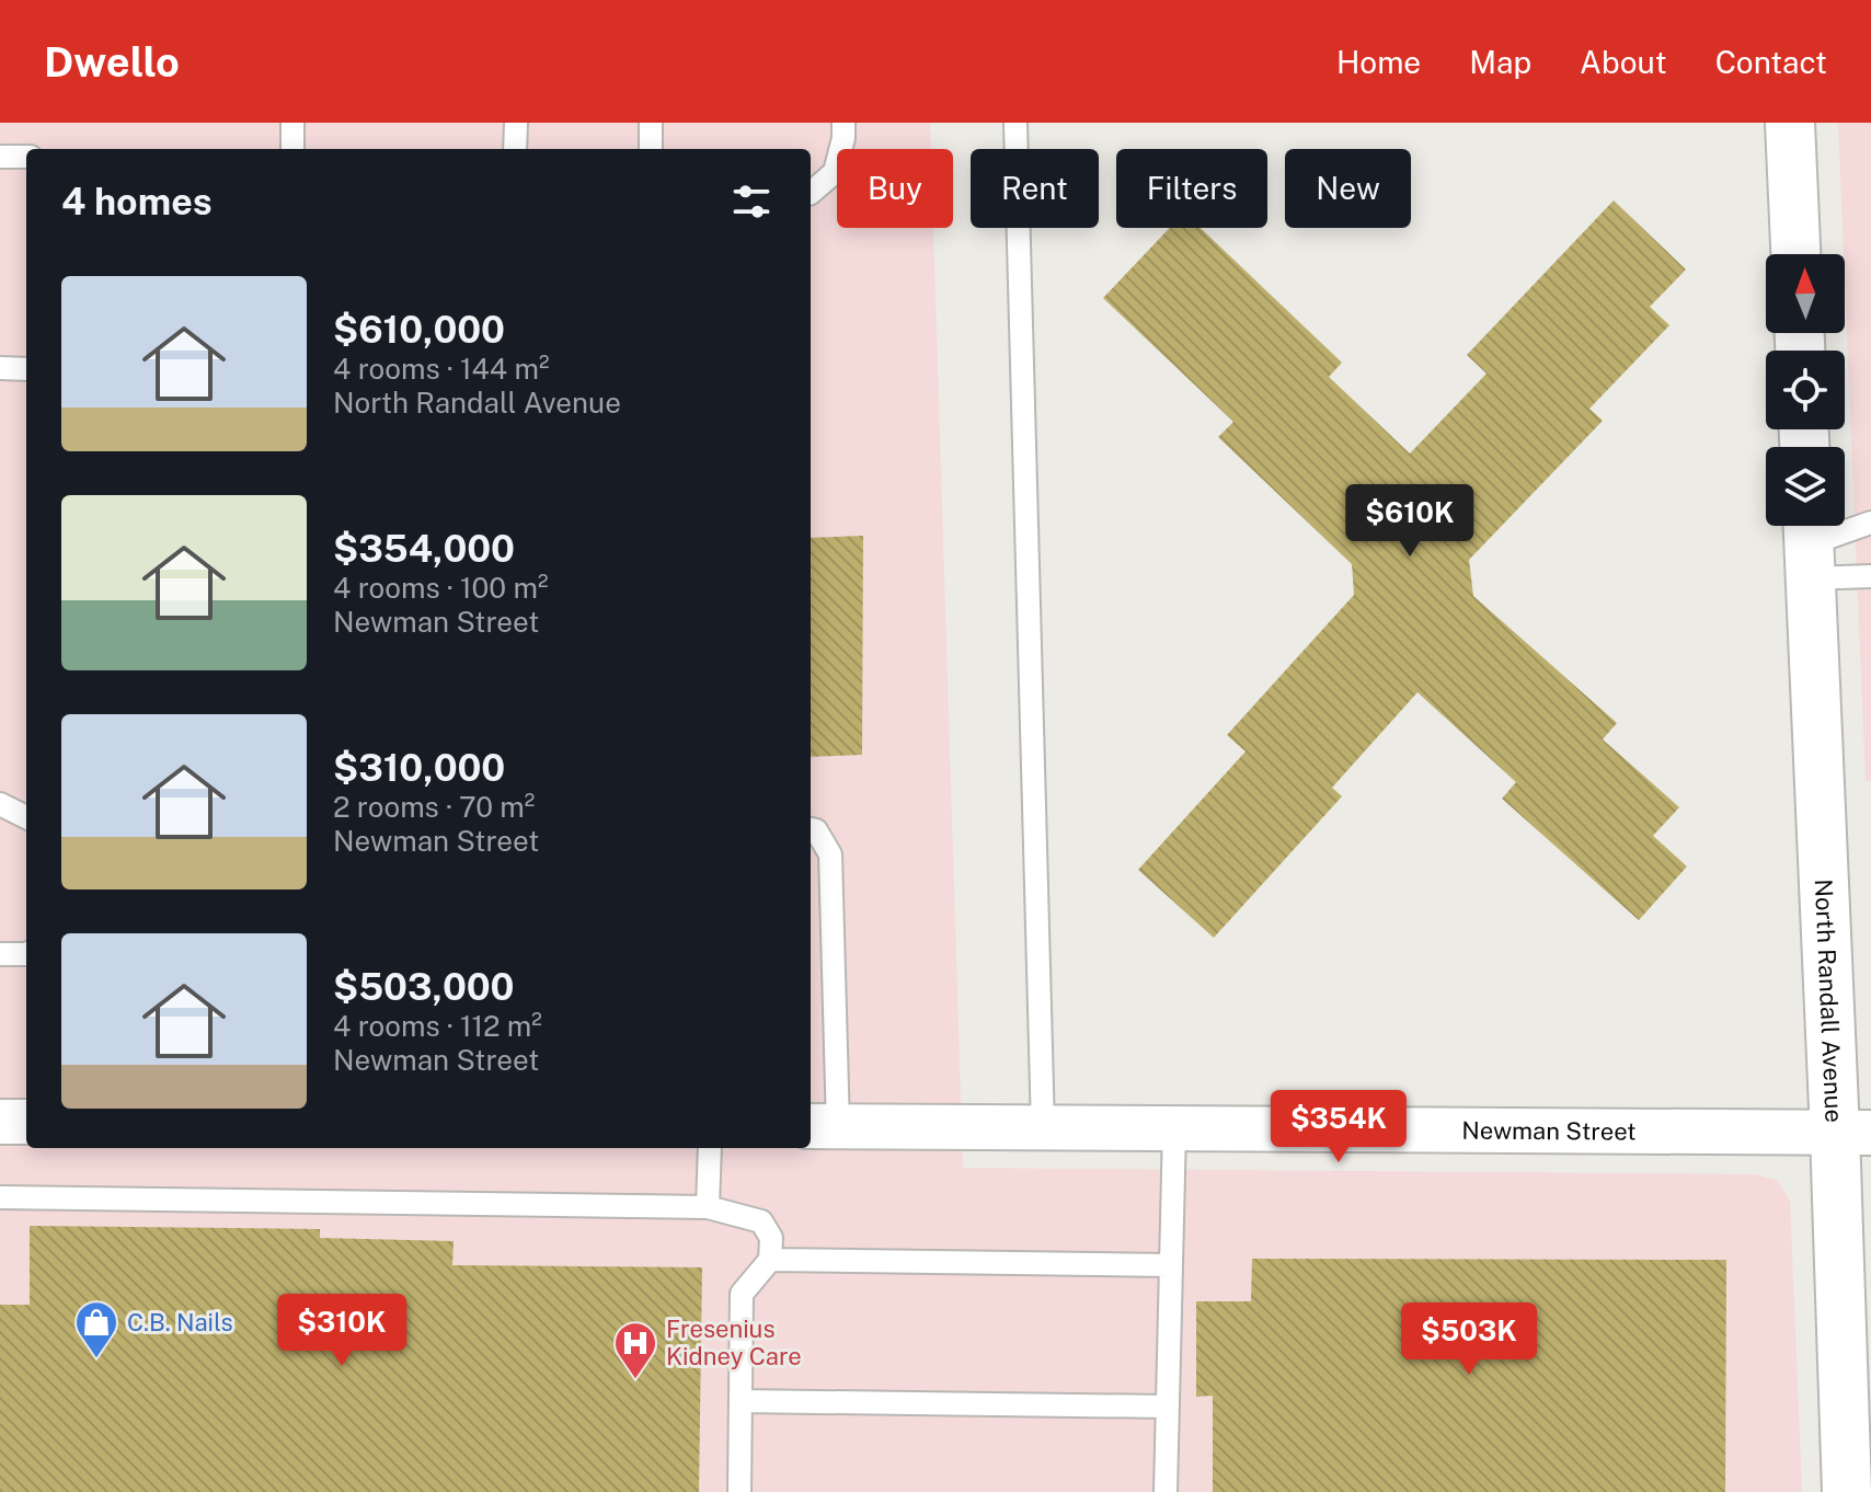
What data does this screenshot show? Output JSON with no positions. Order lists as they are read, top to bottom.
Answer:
{
  "streets": {
    "street": ["North Randall Avenue", "Newman Street"]
  },
  "crossings": [
    ["North Randall Avenue", "Newman Street"]
  ],
  "places": {
    "shop": ["C.B. Nails"],
    "hospital": ["Fresenius Kidney Care"]
  },
  "north": "top",
  "page": {
    "header": "Dwello",
    "nav": [
      "Home",
      "Map",
      "About",
      "Contact"
    ],
    "chip": [
      "Buy",
      "Rent",
      "Filters",
      "New"
    ],
    "heading": "4 homes",
    "list": [
      {
        "name": "$610,000",
        "note": "4 rooms · 144 m² · North Randall Avenue"
      },
      {
        "name": "$354,000",
        "note": "4 rooms · 100 m² · Newman Street"
      },
      {
        "name": "$310,000",
        "note": "2 rooms · 70 m² · Newman Street"
      },
      {
        "name": "$503,000",
        "note": "4 rooms · 112 m² · Newman Street"
      }
    ],
    "price": [
      "$610K",
      "$354K",
      "$310K",
      "$503K"
    ]
  }
}
